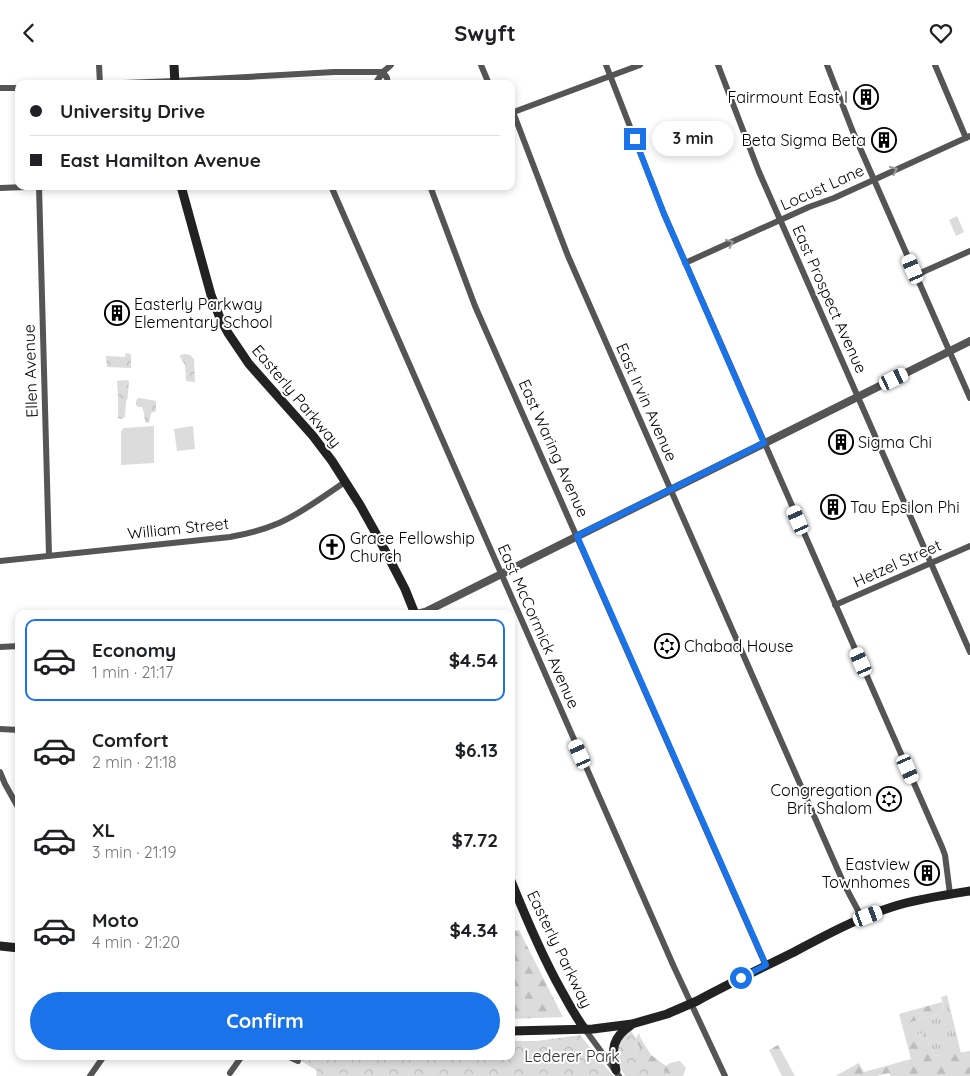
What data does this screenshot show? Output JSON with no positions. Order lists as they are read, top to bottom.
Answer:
{
  "streets": {
    "main road": ["Easterly Parkway"],
    "street": [
      "Locust Lane",
      "East Prospect Avenue",
      "Ellen Avenue",
      "East Irvin Avenue",
      "East Waring Avenue",
      "William Street",
      "Hetzel Street",
      "East McCormick Avenue"
    ]
  },
  "crossings": [
    ["Locust Lane", "East Prospect Avenue"],
    ["East Prospect Avenue", "Hetzel Street"],
    ["Ellen Avenue", "William Street"],
    ["Easterly Parkway", "William Street"]
  ],
  "one_way": ["Locust Lane"],
  "parks": ["Lederer Park"],
  "places": {
    "building": [
      "Fairmount East I",
      "Beta Sigma Beta",
      "Easterly Parkway Elementary School",
      "Sigma Chi",
      "Tau Epsilon Phi",
      "Eastview Townhomes"
    ],
    "church": ["Grace Fellowship Church"],
    "synagogue": ["Chabad House", "Congregation Brit Shalom"]
  },
  "page": {
    "header": "Swyft",
    "banner": ["University Drive", "East Hamilton Avenue"],
    "bubble": "3 min",
    "list": [
      {
        "name": "Economy",
        "note": "1 min · 21:17",
        "value": "$4.54"
      },
      {
        "name": "Comfort",
        "note": "2 min · 21:18",
        "value": "$6.13"
      },
      {
        "name": "XL",
        "note": "3 min · 21:19",
        "value": "$7.72"
      },
      {
        "name": "Moto",
        "note": "4 min · 21:20",
        "value": "$4.34"
      }
    ],
    "buttons": "Confirm"
  }
}
